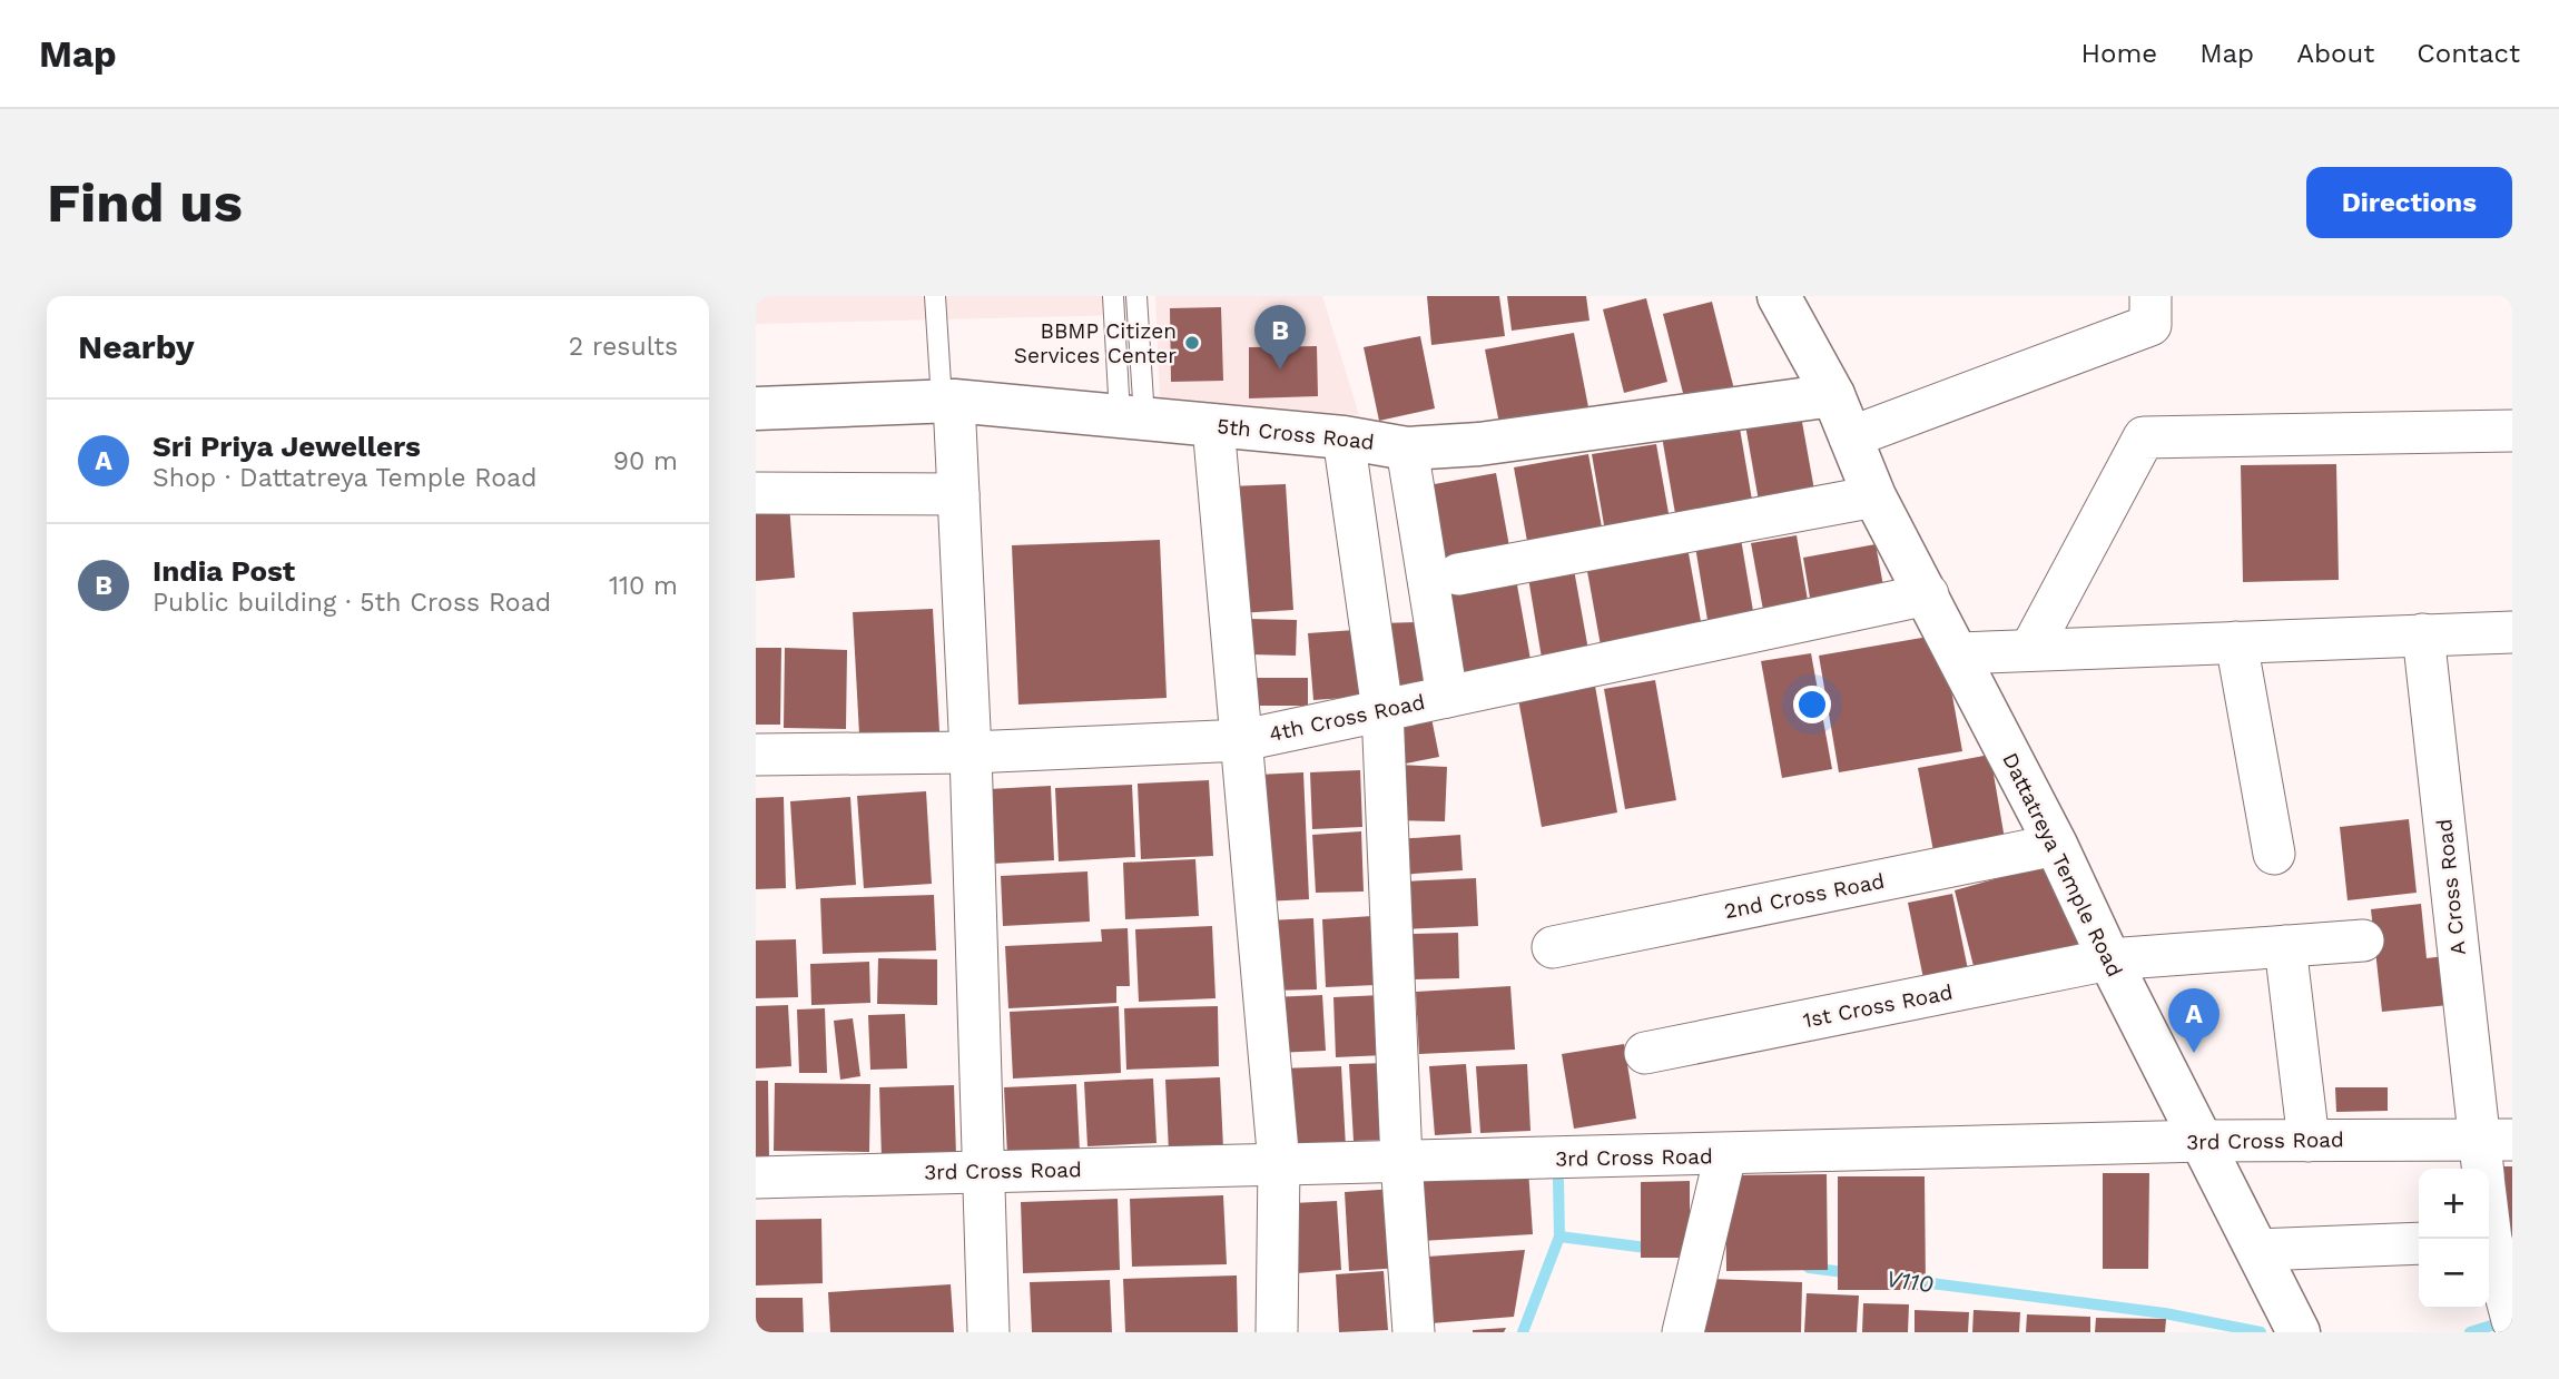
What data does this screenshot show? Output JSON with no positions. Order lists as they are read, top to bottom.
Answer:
{
  "streets": {
    "street": [
      "5th Cross Road",
      "4th Cross Road",
      "Dattatreya Temple Road",
      "A Cross Road",
      "2nd Cross Road",
      "1st Cross Road",
      "3rd Cross Road"
    ]
  },
  "crossings": [
    ["5th Cross Road", "Dattatreya Temple Road"],
    ["4th Cross Road", "Dattatreya Temple Road"],
    ["Dattatreya Temple Road", "2nd Cross Road"],
    ["Dattatreya Temple Road", "1st Cross Road"],
    ["Dattatreya Temple Road", "3rd Cross Road"],
    ["A Cross Road", "3rd Cross Road"]
  ],
  "water": ["V110"],
  "places": ["BBMP Citizen Services Center"],
  "page": {
    "header": "Map",
    "nav": [
      "Home",
      "Map",
      "About",
      "Contact"
    ],
    "buttons": "Directions",
    "title": "Find us",
    "heading": ["Nearby", "2 results"],
    "pins": ["B", "A"],
    "list": [
      {
        "mark": "A",
        "name": "Sri Priya Jewellers",
        "note": "Shop · Dattatreya Temple Road",
        "value": "90 m"
      },
      {
        "mark": "B",
        "name": "India Post",
        "note": "Public building · 5th Cross Road",
        "value": "110 m"
      }
    ],
    "map_buttons": ["+", "−"]
  }
}
